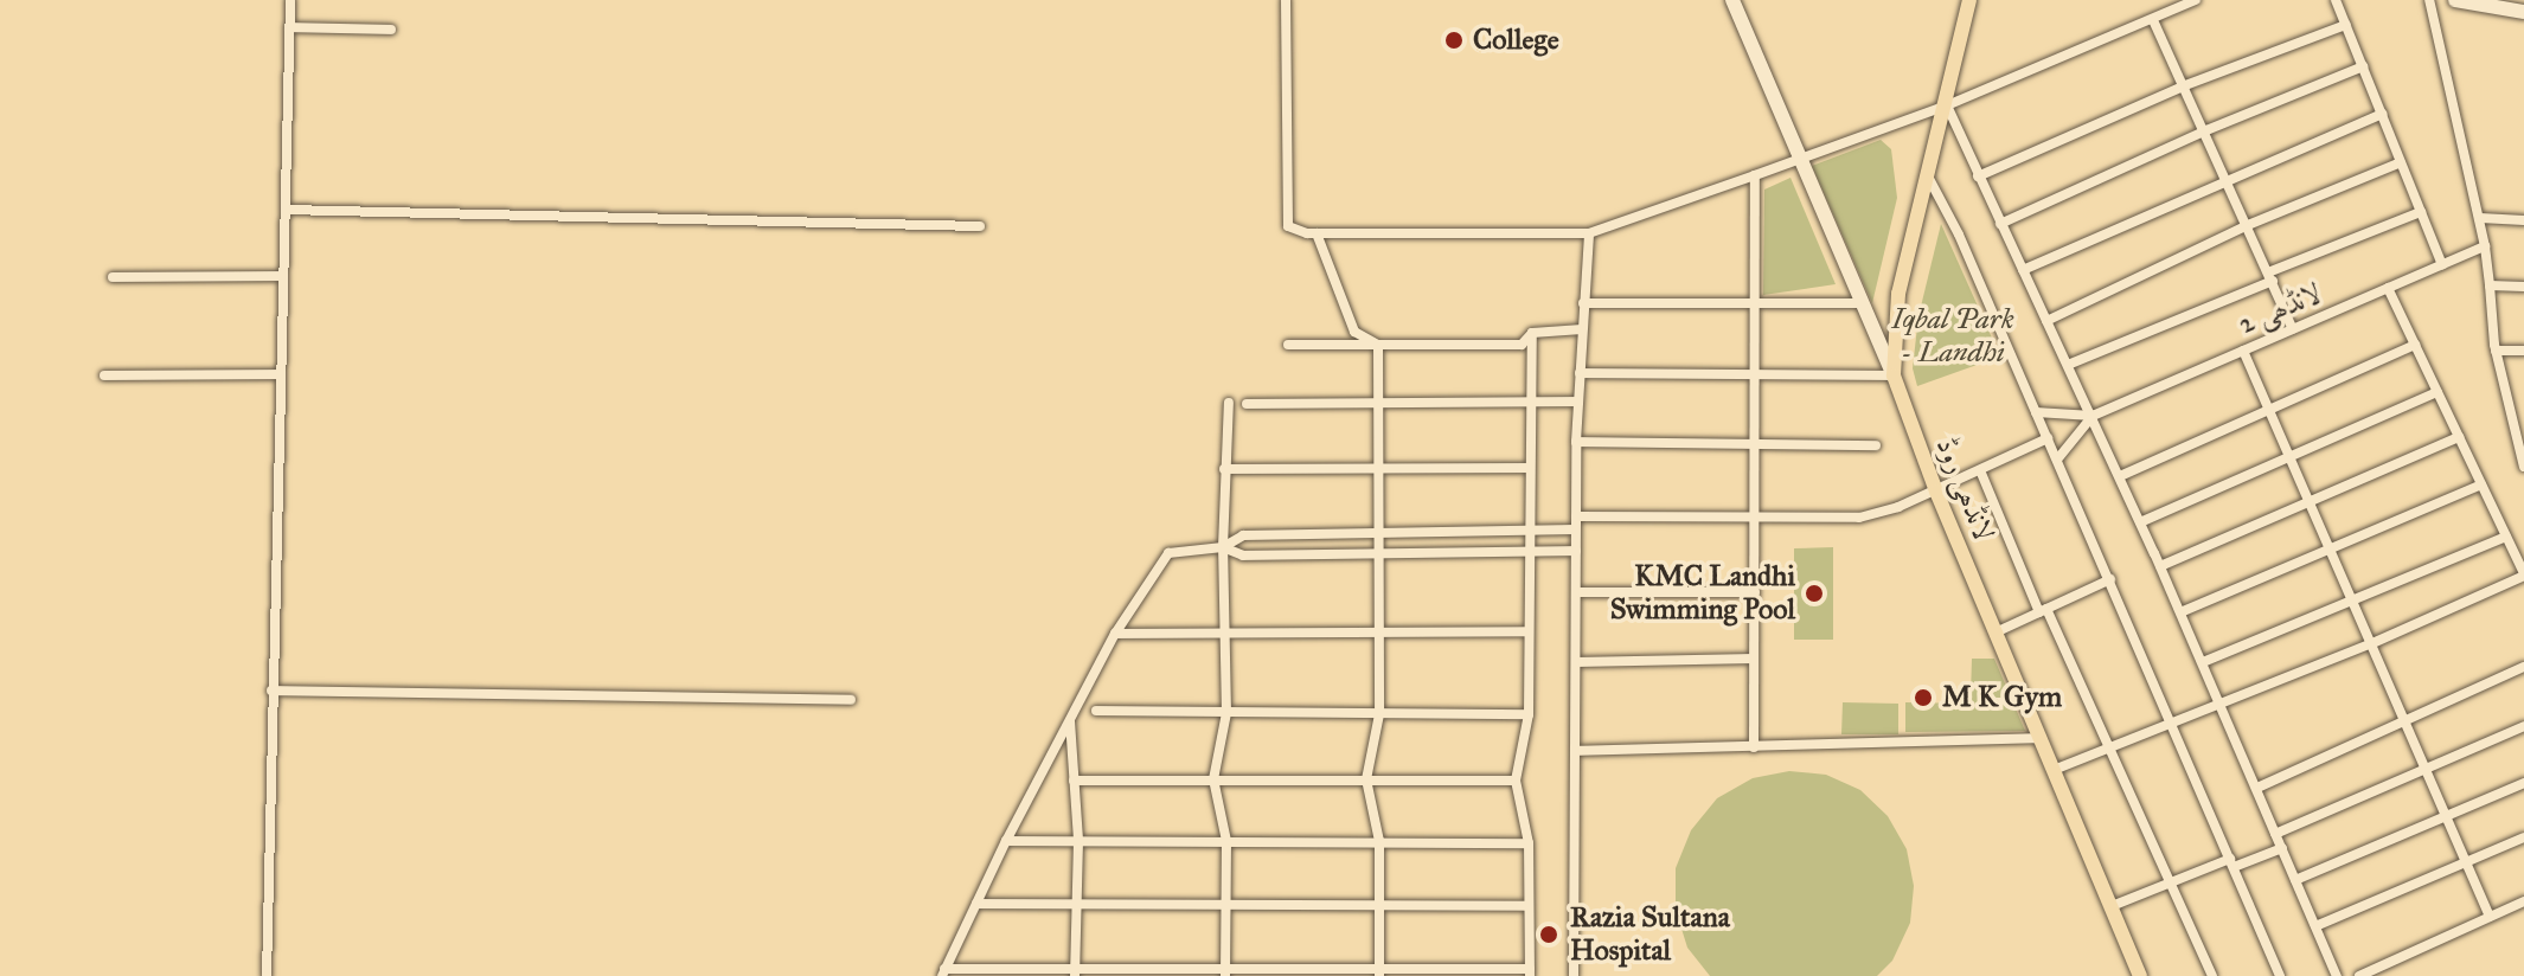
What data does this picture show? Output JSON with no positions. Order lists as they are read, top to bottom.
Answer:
{
  "streets": {
    "main road": ["لانڈھی روڈ"],
    "street": ["لانڈھی 2"]
  },
  "parks": ["Iqbal Park - Landhi"],
  "places": [
    "College",
    "KMC Landhi Swimming Pool",
    "M K Gym",
    "Razia Sultana Hospital"
  ]
}
